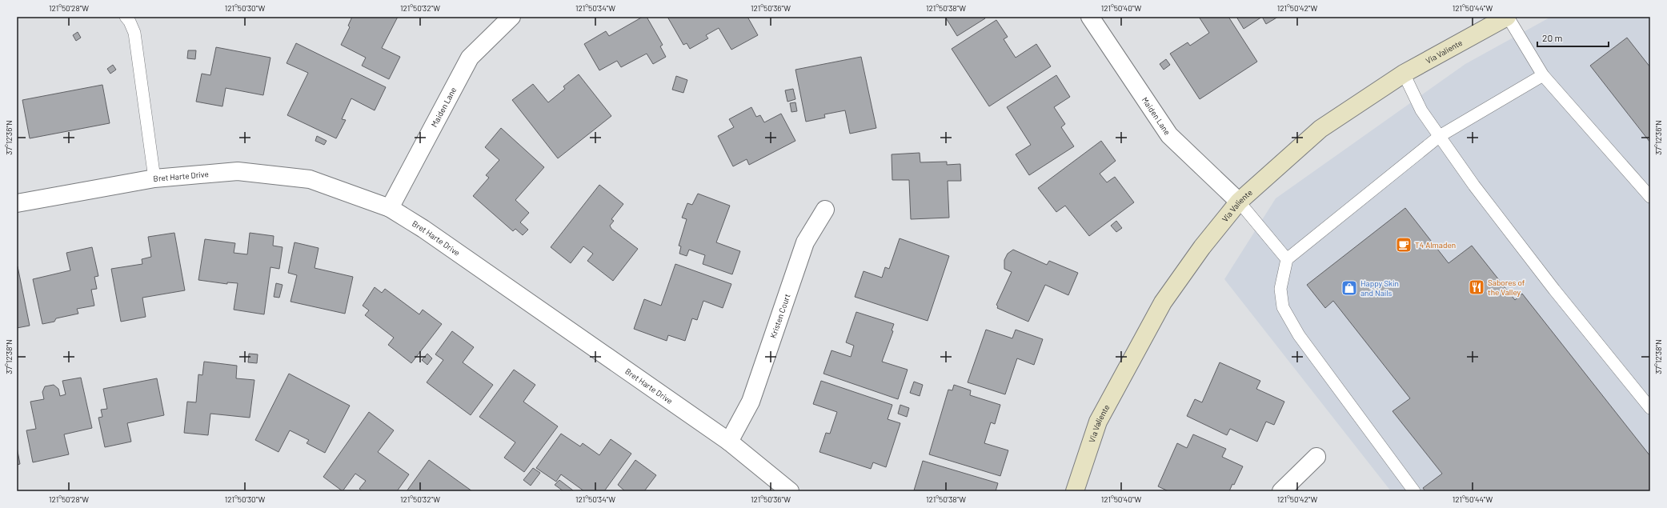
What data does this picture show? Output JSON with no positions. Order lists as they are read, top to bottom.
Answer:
{
  "streets": {
    "street": [
      "Via Valiente",
      "Maiden Lane",
      "Bret Harte Drive",
      "Kristen Court"
    ]
  },
  "crossings": [
    ["Via Valiente", "Maiden Lane"],
    ["Maiden Lane", "Bret Harte Drive"],
    ["Bret Harte Drive", "Kristen Court"]
  ],
  "places": {
    "cafe": ["T4 Almaden"],
    "restaurant": ["Sabores of the Valley"],
    "shop": ["Happy Skin and Nails"]
  },
  "scale_bar": "20 m",
  "coordinates": [
    "121°50'28\"W",
    "121°50'30\"W",
    "121°50'32\"W",
    "121°50'34\"W",
    "121°50'36\"W",
    "121°50'38\"W",
    "121°50'40\"W",
    "121°50'42\"W",
    "121°50'44\"W",
    "37°12'36\"N",
    "37°12'38\"N"
  ]
}
